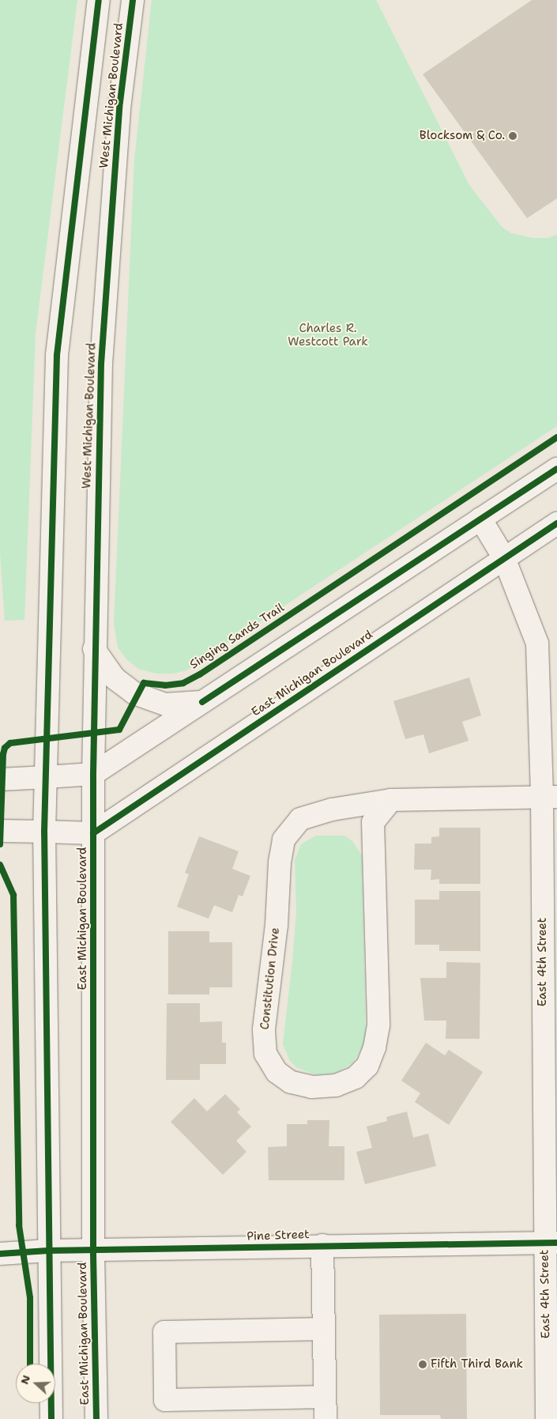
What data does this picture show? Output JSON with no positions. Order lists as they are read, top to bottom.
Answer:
{
  "streets": {
    "main road": [
      "West Michigan Boulevard",
      "East Michigan Boulevard",
      "East 4th Street",
      "Constitution Drive",
      "Pine Street"
    ],
    "cycle path": ["Singing Sands Trail"]
  },
  "crossings": [
    ["West Michigan Boulevard", "East Michigan Boulevard"],
    ["East Michigan Boulevard", "East 4th Street"],
    ["East Michigan Boulevard", "Pine Street"],
    ["East 4th Street", "Constitution Drive"],
    ["East 4th Street", "Pine Street"]
  ],
  "parks": ["Charles R. Westcott Park"],
  "places": ["Blocksom & Co.", "Fifth Third Bank"],
  "north": "left"
}
